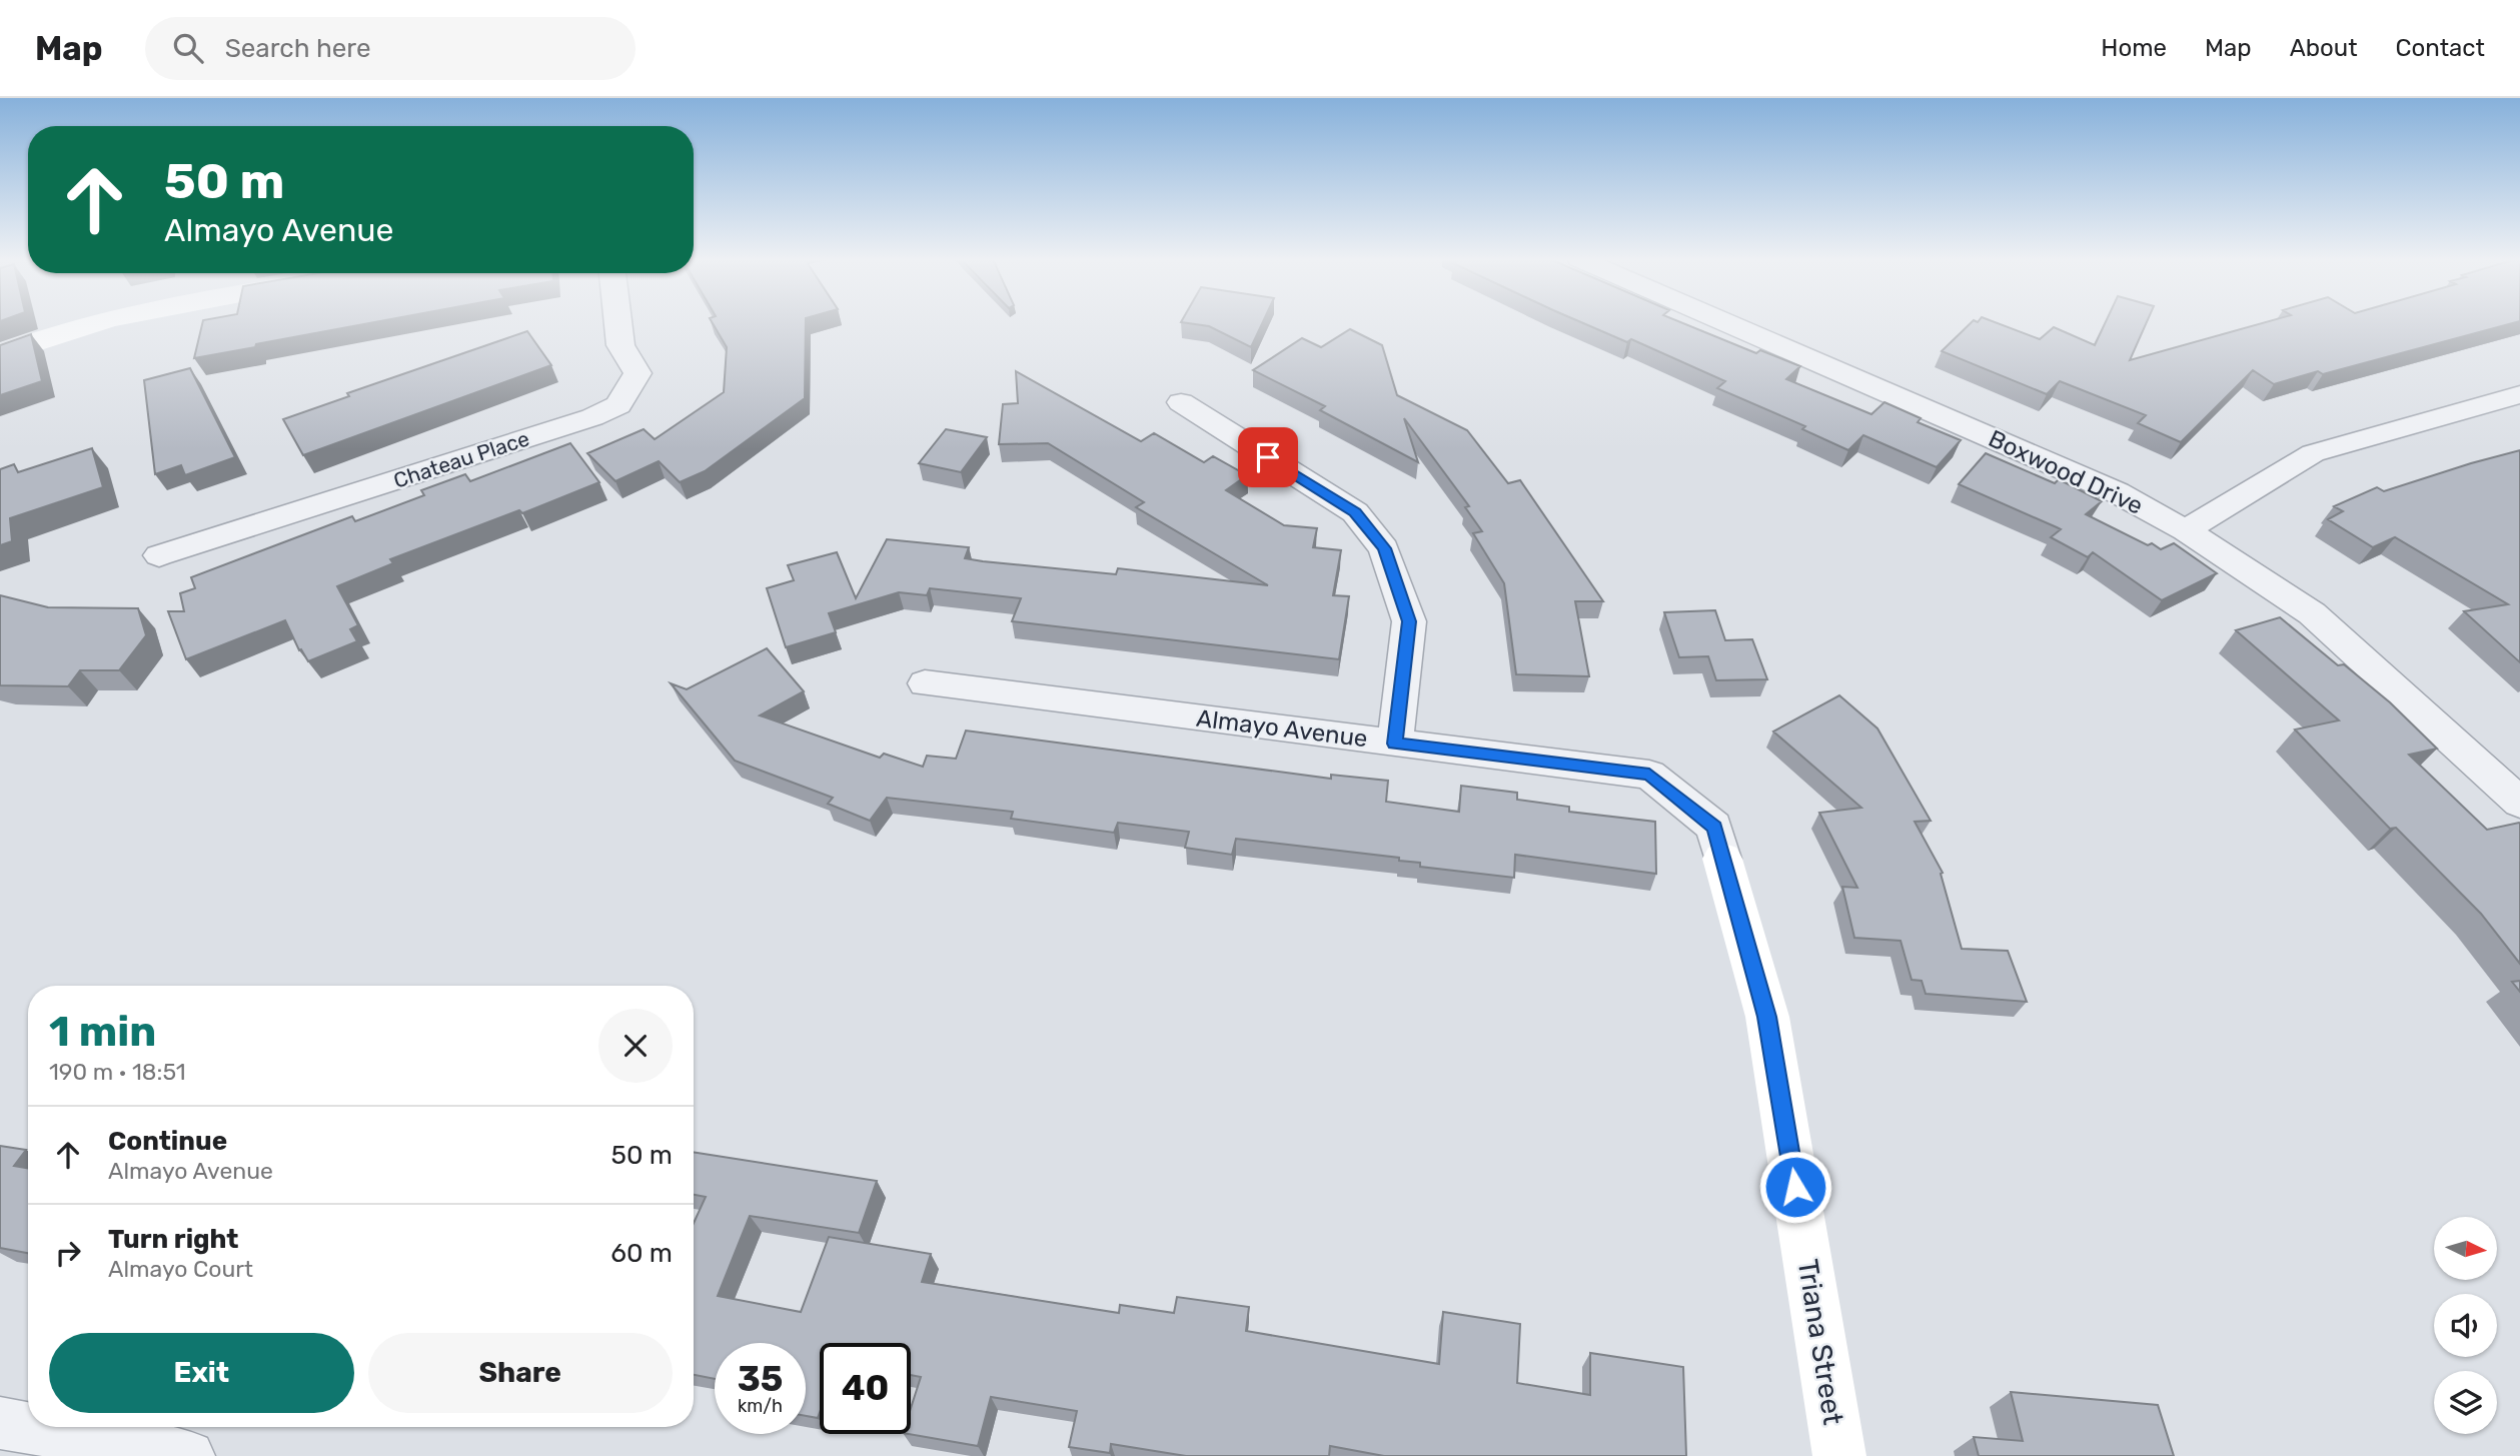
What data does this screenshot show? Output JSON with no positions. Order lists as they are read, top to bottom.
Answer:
{
  "streets": {
    "street": [
      "Chateau Place",
      "Boxwood Drive",
      "Almayo Avenue",
      "Triana Street"
    ]
  },
  "crossings": [
    ["Almayo Avenue", "Triana Street"]
  ],
  "north": "right",
  "page": {
    "header": "Map",
    "search": "Search here",
    "nav": [
      "Home",
      "Map",
      "About",
      "Contact"
    ],
    "turn": ["50 m", "Almayo Avenue"],
    "heading": ["1 min", "190 m · 18:51"],
    "list": [
      {
        "name": "Continue",
        "note": "Almayo Avenue",
        "value": "50 m"
      },
      {
        "name": "Turn right",
        "note": "Almayo Court",
        "value": "60 m"
      }
    ],
    "buttons": ["Exit", "Share"],
    "speed": "35 km/h",
    "limit": "40"
  }
}
